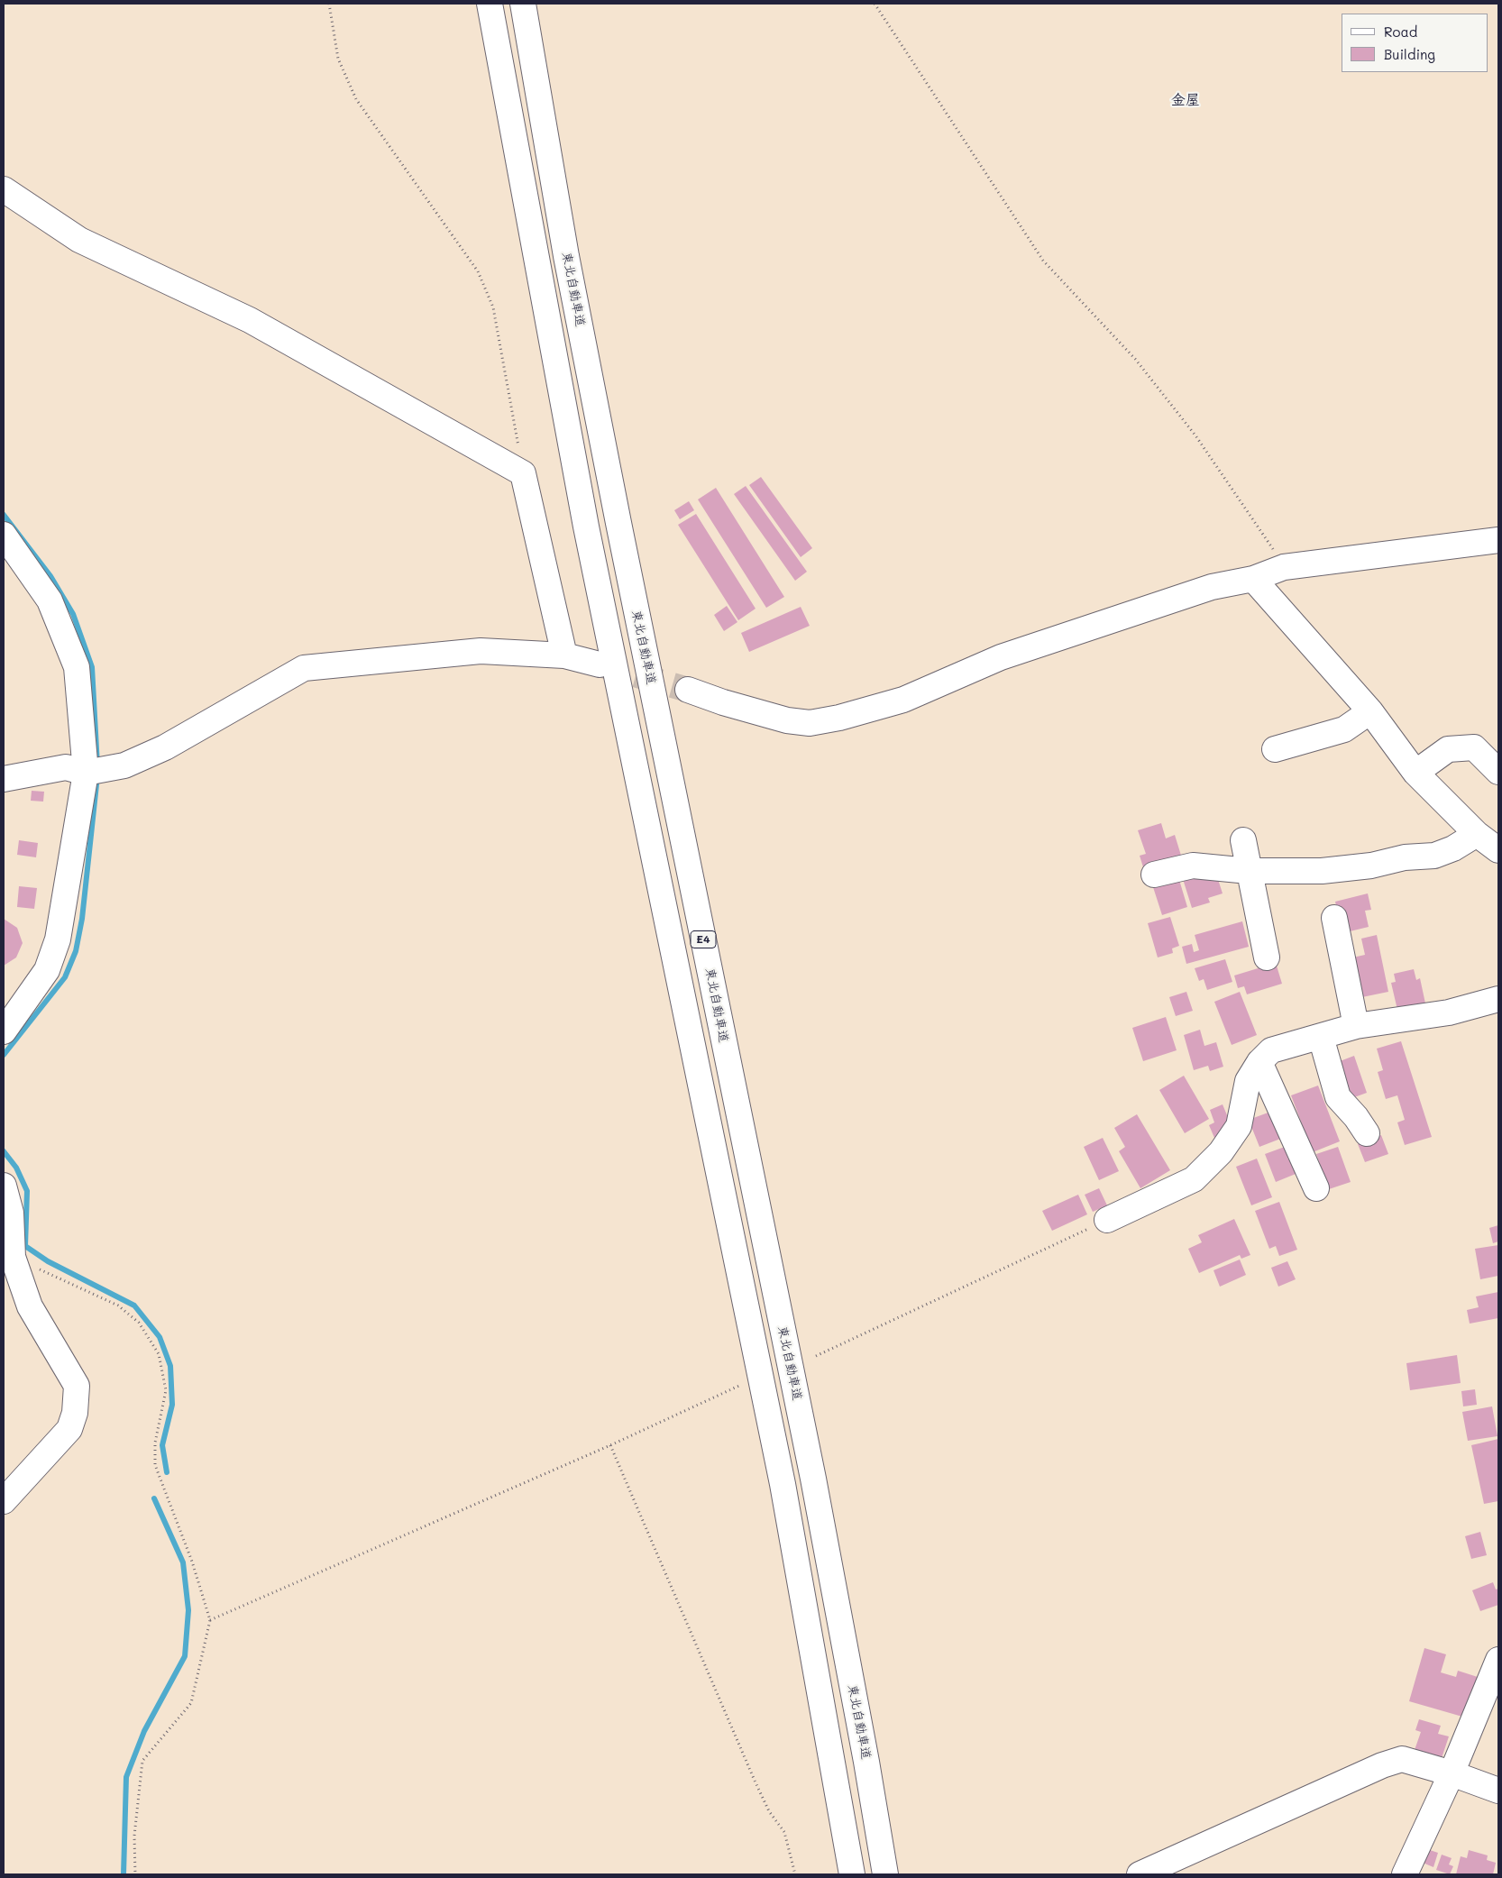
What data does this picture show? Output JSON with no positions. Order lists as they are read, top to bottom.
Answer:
{
  "streets": {
    "main road": ["東北自動車道", "E4"]
  },
  "districts": ["金屋"],
  "legend": ["Road", "Building"]
}
